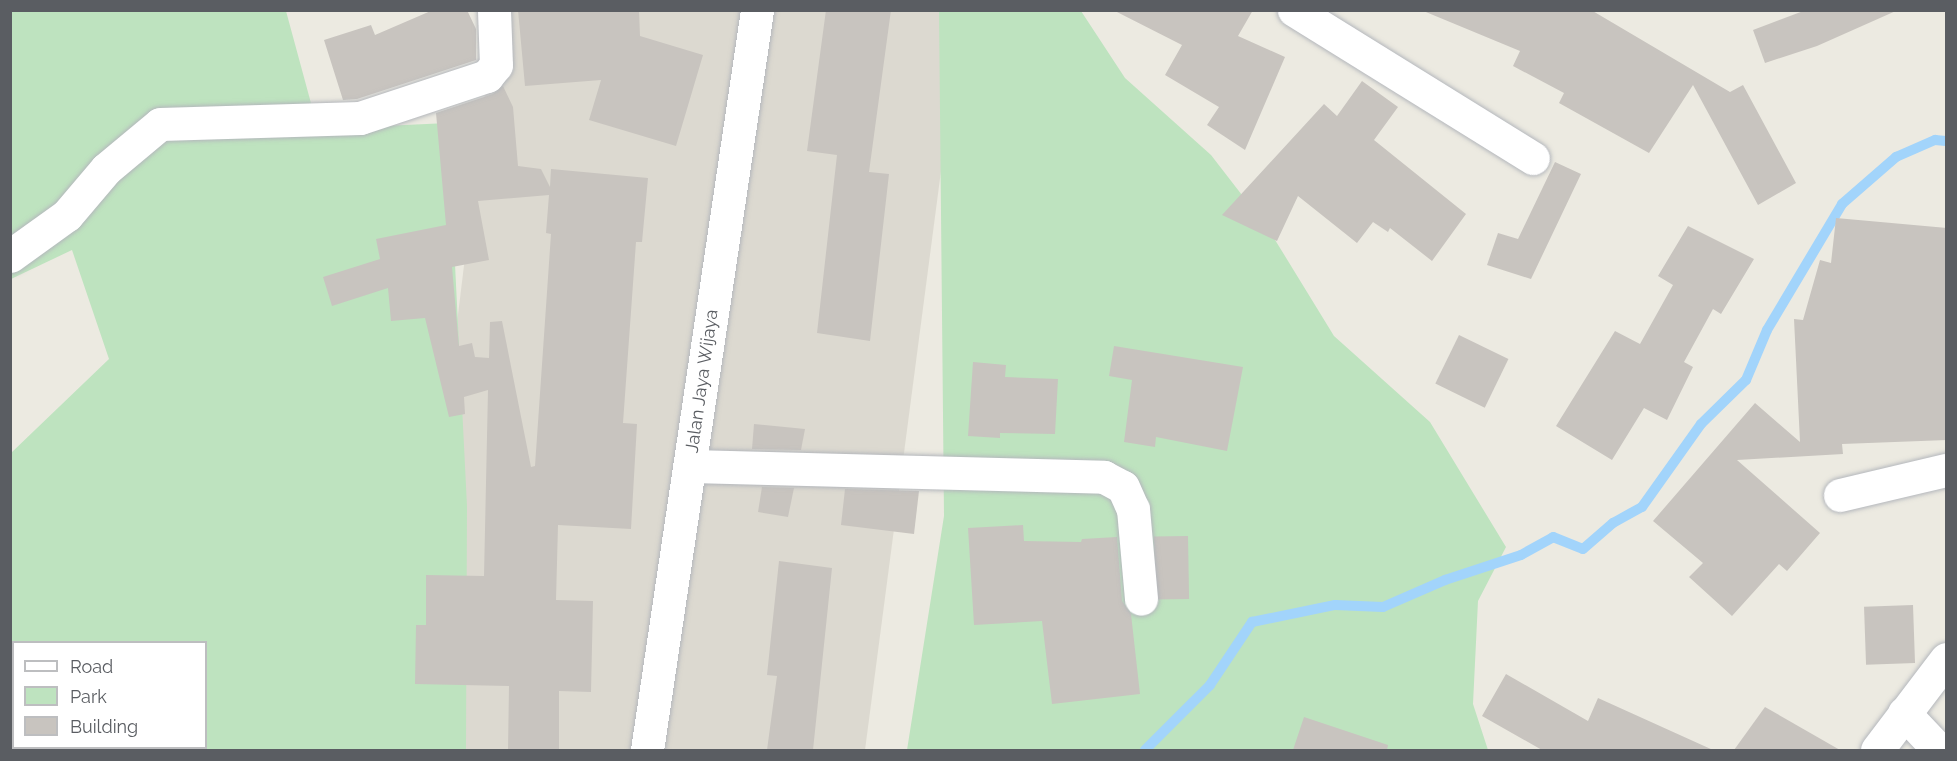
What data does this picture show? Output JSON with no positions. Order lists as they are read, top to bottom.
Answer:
{
  "streets": {
    "street": ["Jalan Jaya Wijaya"]
  },
  "legend": ["Road", "Park", "Building"]
}
